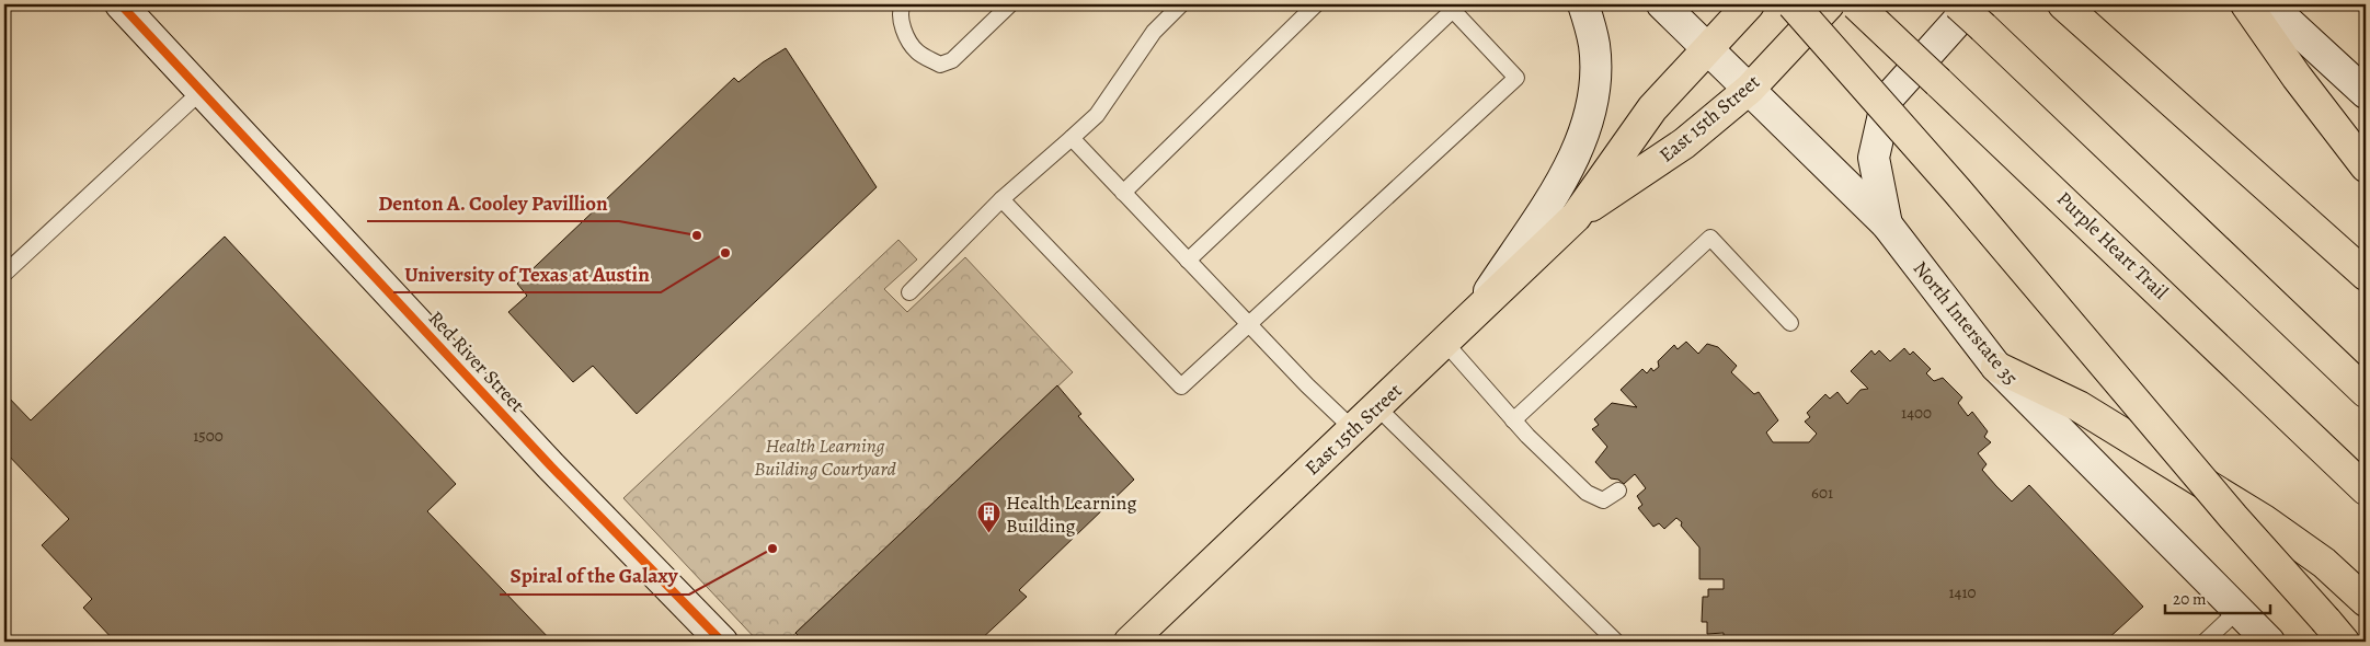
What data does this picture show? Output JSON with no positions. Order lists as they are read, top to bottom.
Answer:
{
  "streets": {
    "main road": [
      "East 15th Street",
      "Purple Heart Trail",
      "North Interstate 35",
      "Red River Street"
    ]
  },
  "crossings": [
    ["East 15th Street", "North Interstate 35"]
  ],
  "parks": ["Health Learning Building Courtyard"],
  "places": {
    "other": ["Denton A. Cooley Pavillion", "University of Texas at Austin", "Spiral of the Galaxy"],
    "building": ["Health Learning Building"]
  },
  "house_numbers": [
    "1400",
    "1500",
    "601",
    "1410"
  ],
  "scale_bar": "20 m"
}
